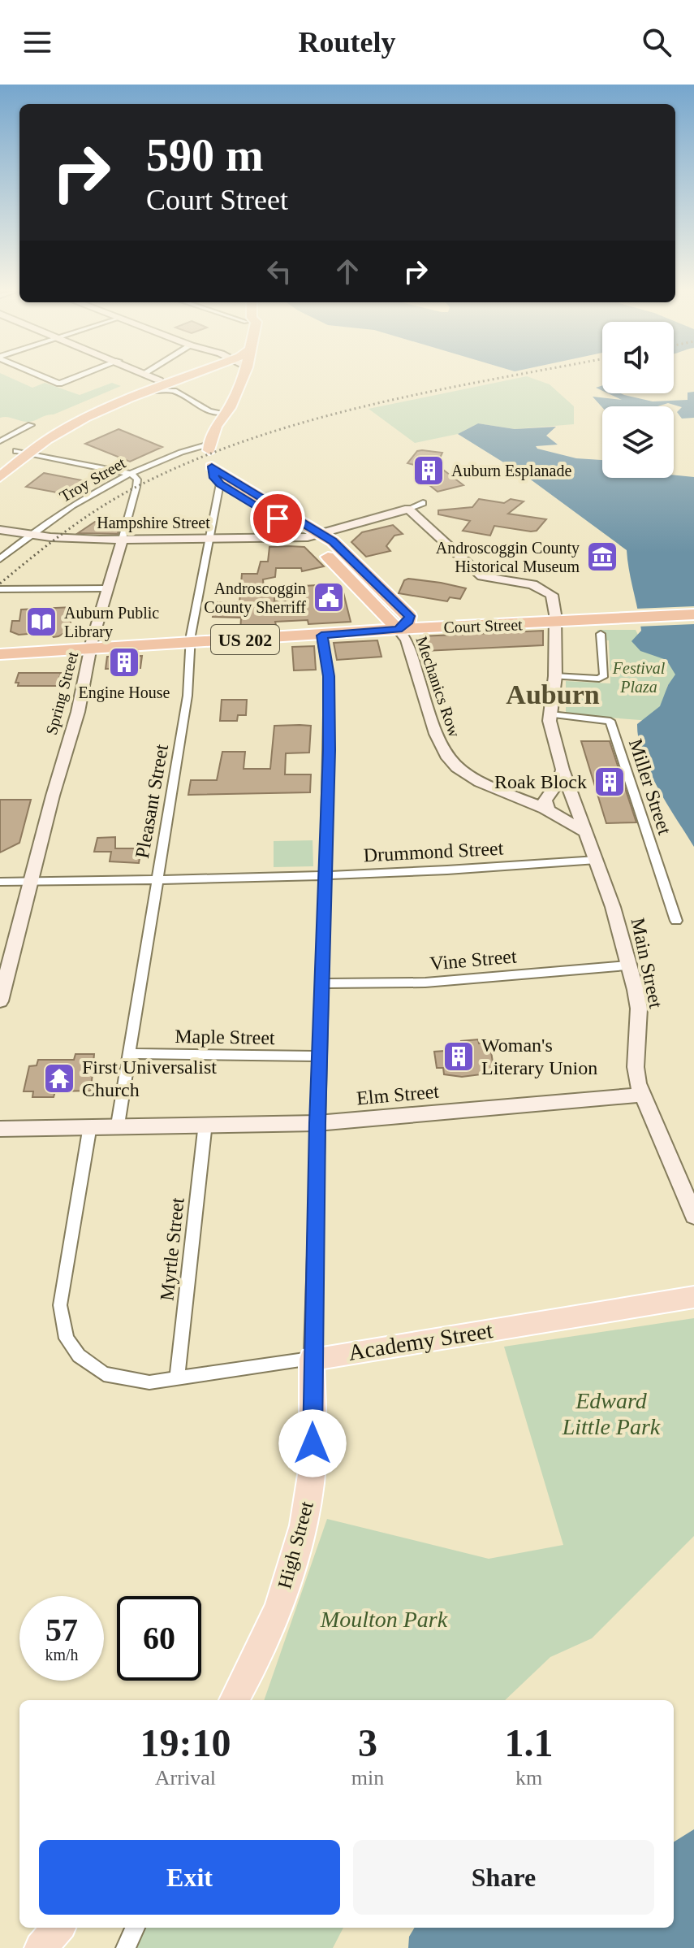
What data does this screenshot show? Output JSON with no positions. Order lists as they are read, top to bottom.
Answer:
{
  "streets": {
    "highway": ["Court Street", "US 202"],
    "main road": [
      "Hampshire Street",
      "Mechanics Row",
      "Spring Street",
      "Main Street",
      "Elm Street",
      "Academy Street",
      "High Street"
    ],
    "street": [
      "Troy Street",
      "Miller Street",
      "Pleasant Street",
      "Drummond Street",
      "Vine Street",
      "Maple Street",
      "Myrtle Street"
    ]
  },
  "crossings": [
    ["Troy Street", "Hampshire Street"],
    ["Troy Street", "Spring Street"],
    ["Hampshire Street", "Spring Street"],
    ["Hampshire Street", "Pleasant Street"],
    ["Court Street", "Mechanics Row"],
    ["Court Street", "Spring Street"],
    ["Court Street", "Pleasant Street"],
    ["Court Street", "Main Street"],
    ["Court Street", "High Street"],
    ["Spring Street", "Drummond Street"],
    ["Miller Street", "Main Street"],
    ["Pleasant Street", "Drummond Street"],
    ["Pleasant Street", "Maple Street"],
    ["Pleasant Street", "Elm Street"],
    ["Drummond Street", "Main Street"],
    ["Drummond Street", "High Street"],
    ["Vine Street", "Main Street"],
    ["Vine Street", "High Street"],
    ["Main Street", "Elm Street"],
    ["Maple Street", "High Street"],
    ["Elm Street", "Myrtle Street"],
    ["Elm Street", "Academy Street"],
    ["Elm Street", "High Street"],
    ["Myrtle Street", "Academy Street"],
    ["Academy Street", "High Street"]
  ],
  "districts": ["Auburn"],
  "parks": ["Festival Plaza", "Edward Little Park", "Moulton Park"],
  "places": {
    "building": [
      "Auburn Esplanade",
      "Engine House",
      "Roak Block",
      "Woman's Literary Union"
    ],
    "museum": ["Androscoggin County Historical Museum"],
    "public building": ["Androscoggin County Sherriff"],
    "library": ["Auburn Public Library"],
    "temple": ["First Universalist Church"]
  },
  "page": {
    "header": "Routely",
    "turn": ["590 m", "Court Street"],
    "speed": "57 km/h",
    "limit": "60",
    "eta": [
      "19:10",
      "Arrival",
      "3",
      "min",
      "1.1",
      "km"
    ],
    "buttons": ["Exit", "Share"]
  }
}
